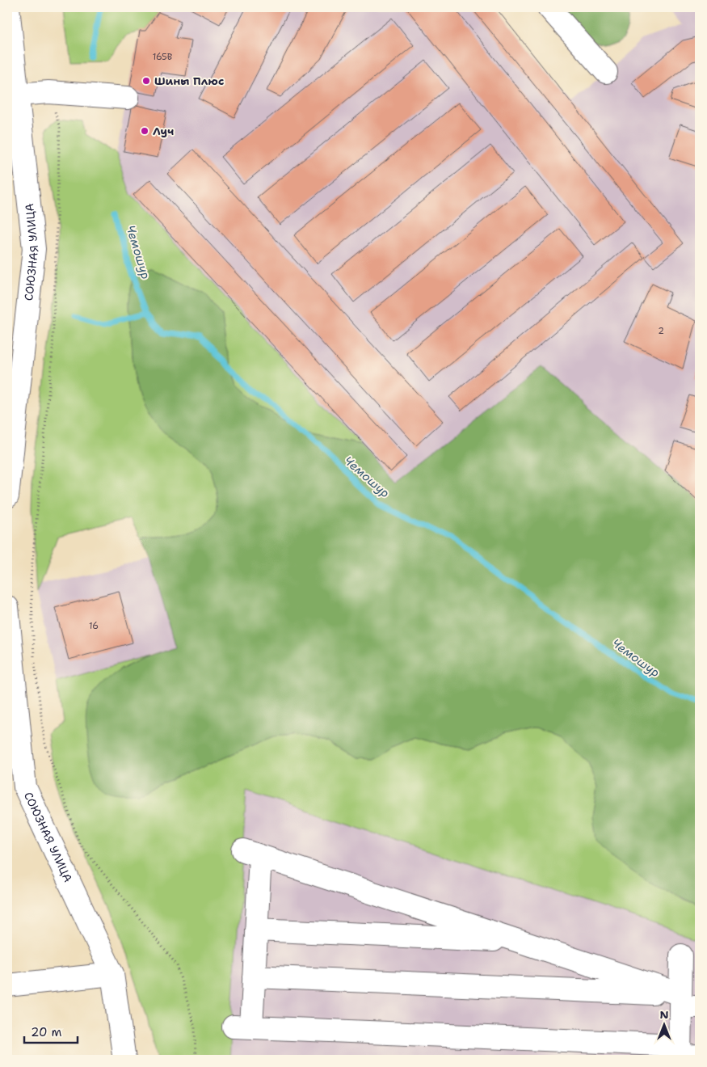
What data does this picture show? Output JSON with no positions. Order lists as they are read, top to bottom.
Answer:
{
  "streets": {
    "main road": ["СОЮЗНАЯ УЛИЦА"]
  },
  "water": ["Чемошур"],
  "places": ["Шины Плюс", "Луч"],
  "house_numbers": ["165В", "2", "16"],
  "scale_bar": "20 m",
  "north": "top"
}
